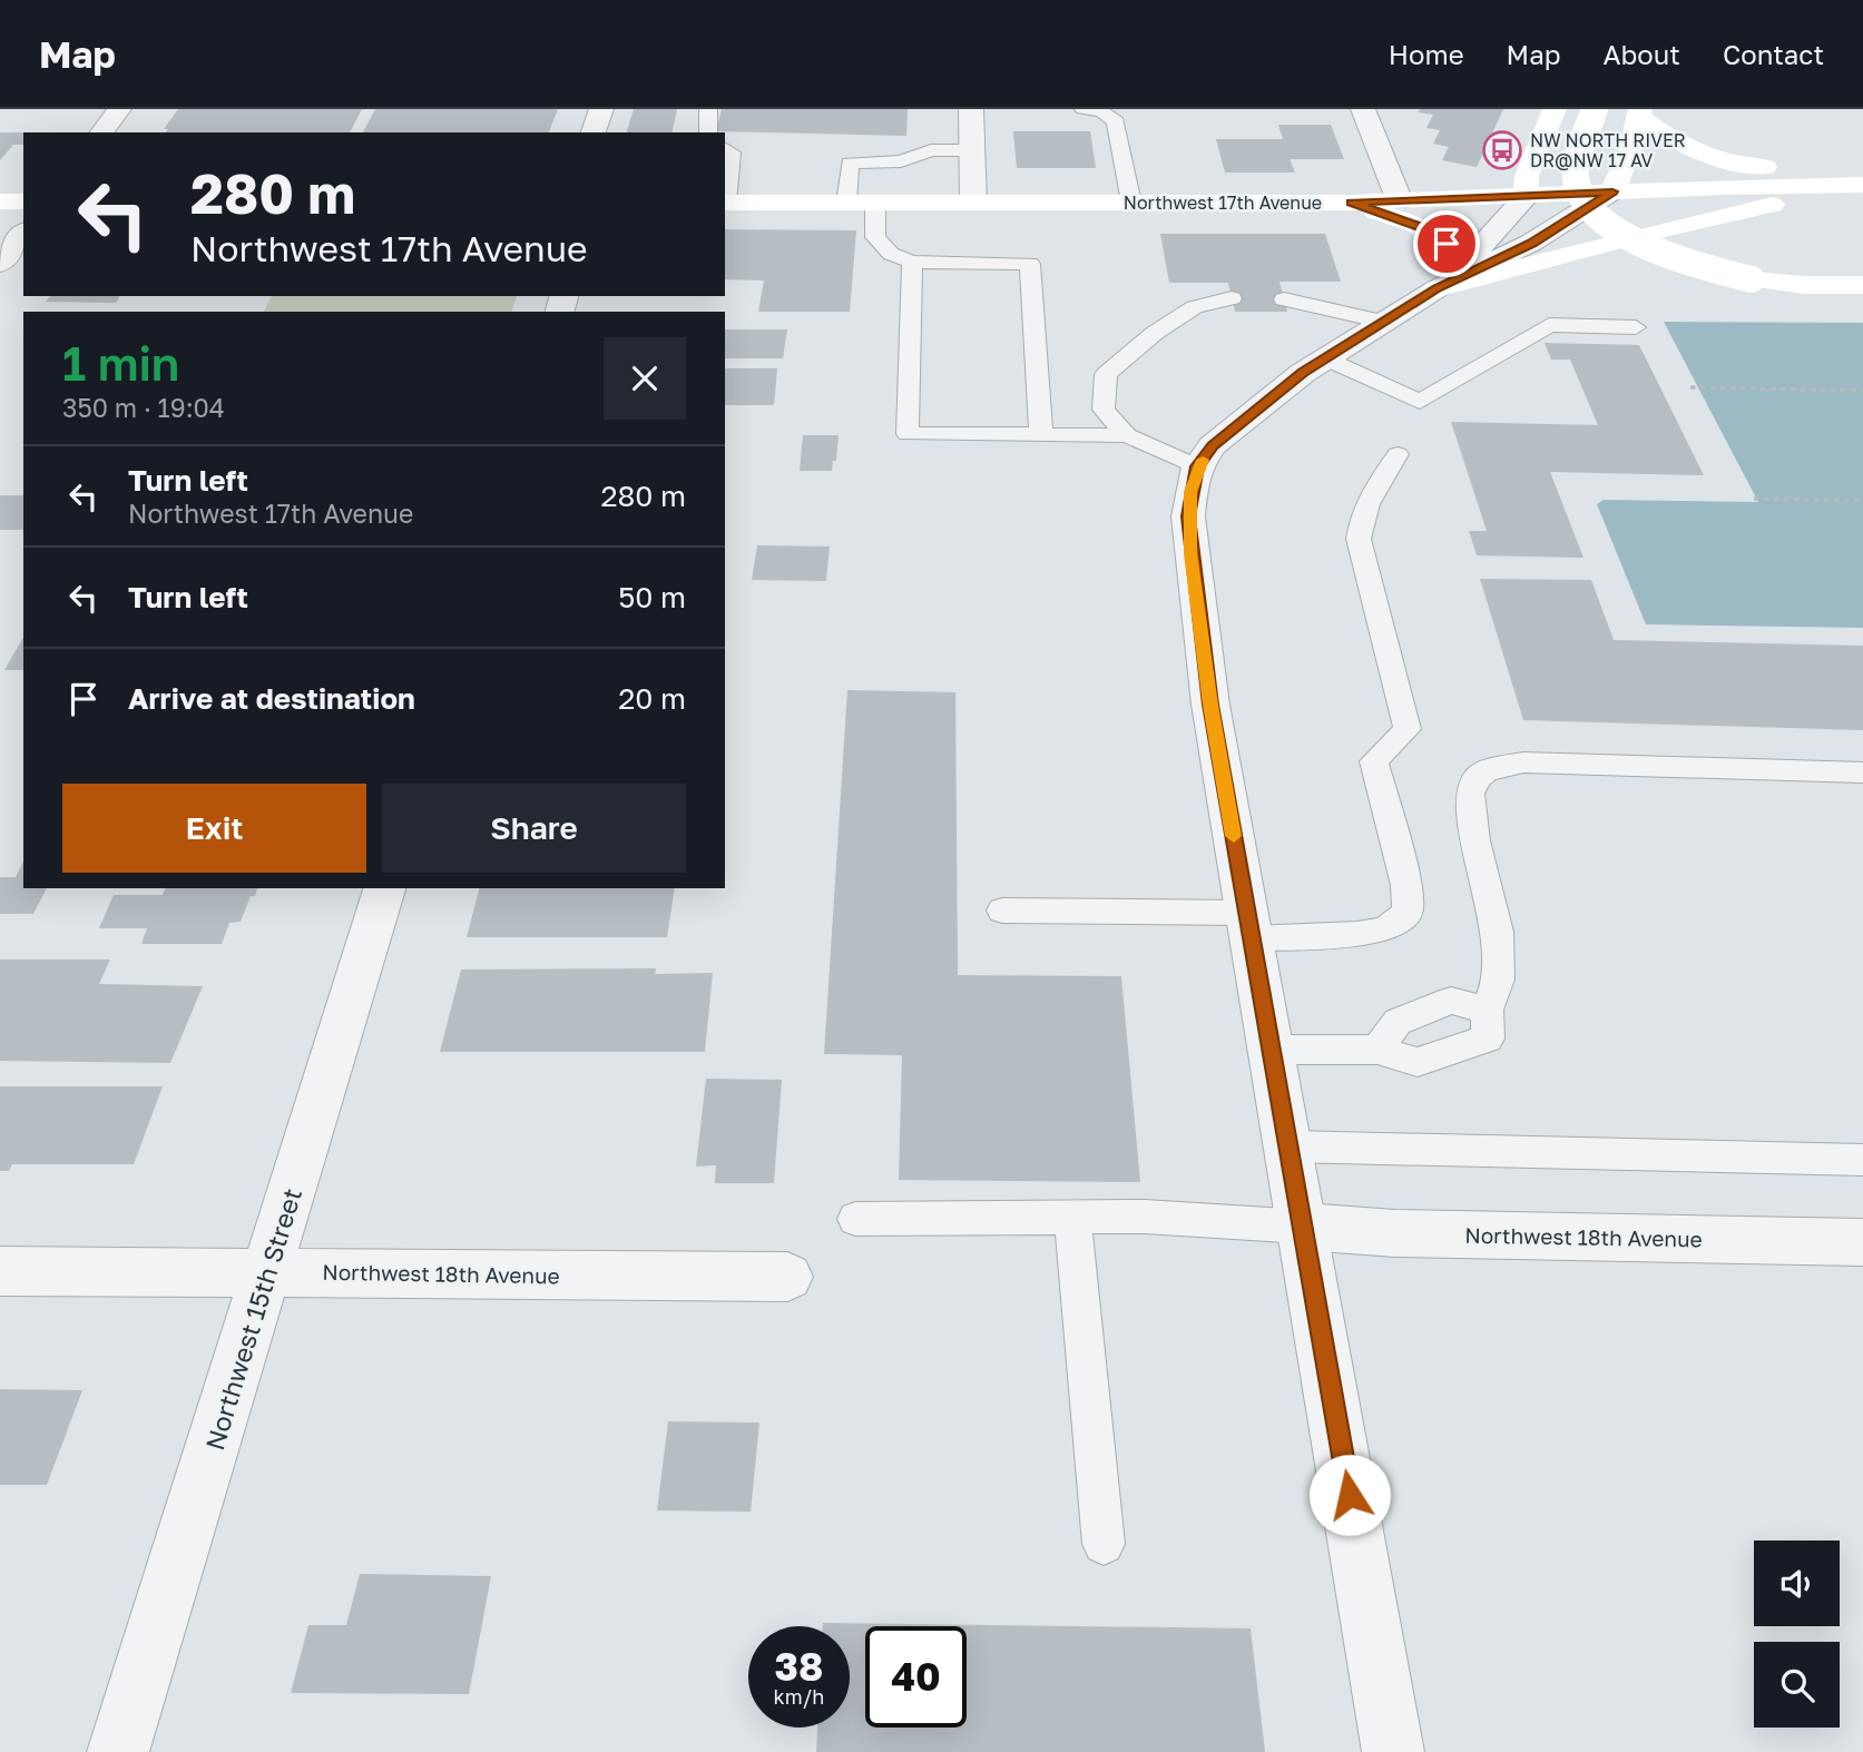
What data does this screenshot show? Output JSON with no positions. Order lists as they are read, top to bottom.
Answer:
{
  "streets": {
    "main road": ["Northwest 17th Avenue"],
    "street": ["Northwest 18th Avenue", "Northwest 15th Street"]
  },
  "crossings": [
    ["Northwest 18th Avenue", "Northwest 15th Street"]
  ],
  "places": {
    "bus stop": ["NW NORTH RIVER DR@NW 17 AV"]
  },
  "page": {
    "header": "Map",
    "nav": [
      "Home",
      "Map",
      "About",
      "Contact"
    ],
    "turn": ["280 m", "Northwest 17th Avenue"],
    "heading": ["1 min", "350 m · 19:04"],
    "list": [
      {
        "name": "Turn left",
        "note": "Northwest 17th Avenue",
        "value": "280 m"
      },
      {
        "name": "Turn left",
        "value": "50 m"
      },
      {
        "name": "Arrive at destination",
        "value": "20 m"
      }
    ],
    "buttons": ["Exit", "Share"],
    "speed": "38 km/h",
    "limit": "40"
  }
}
